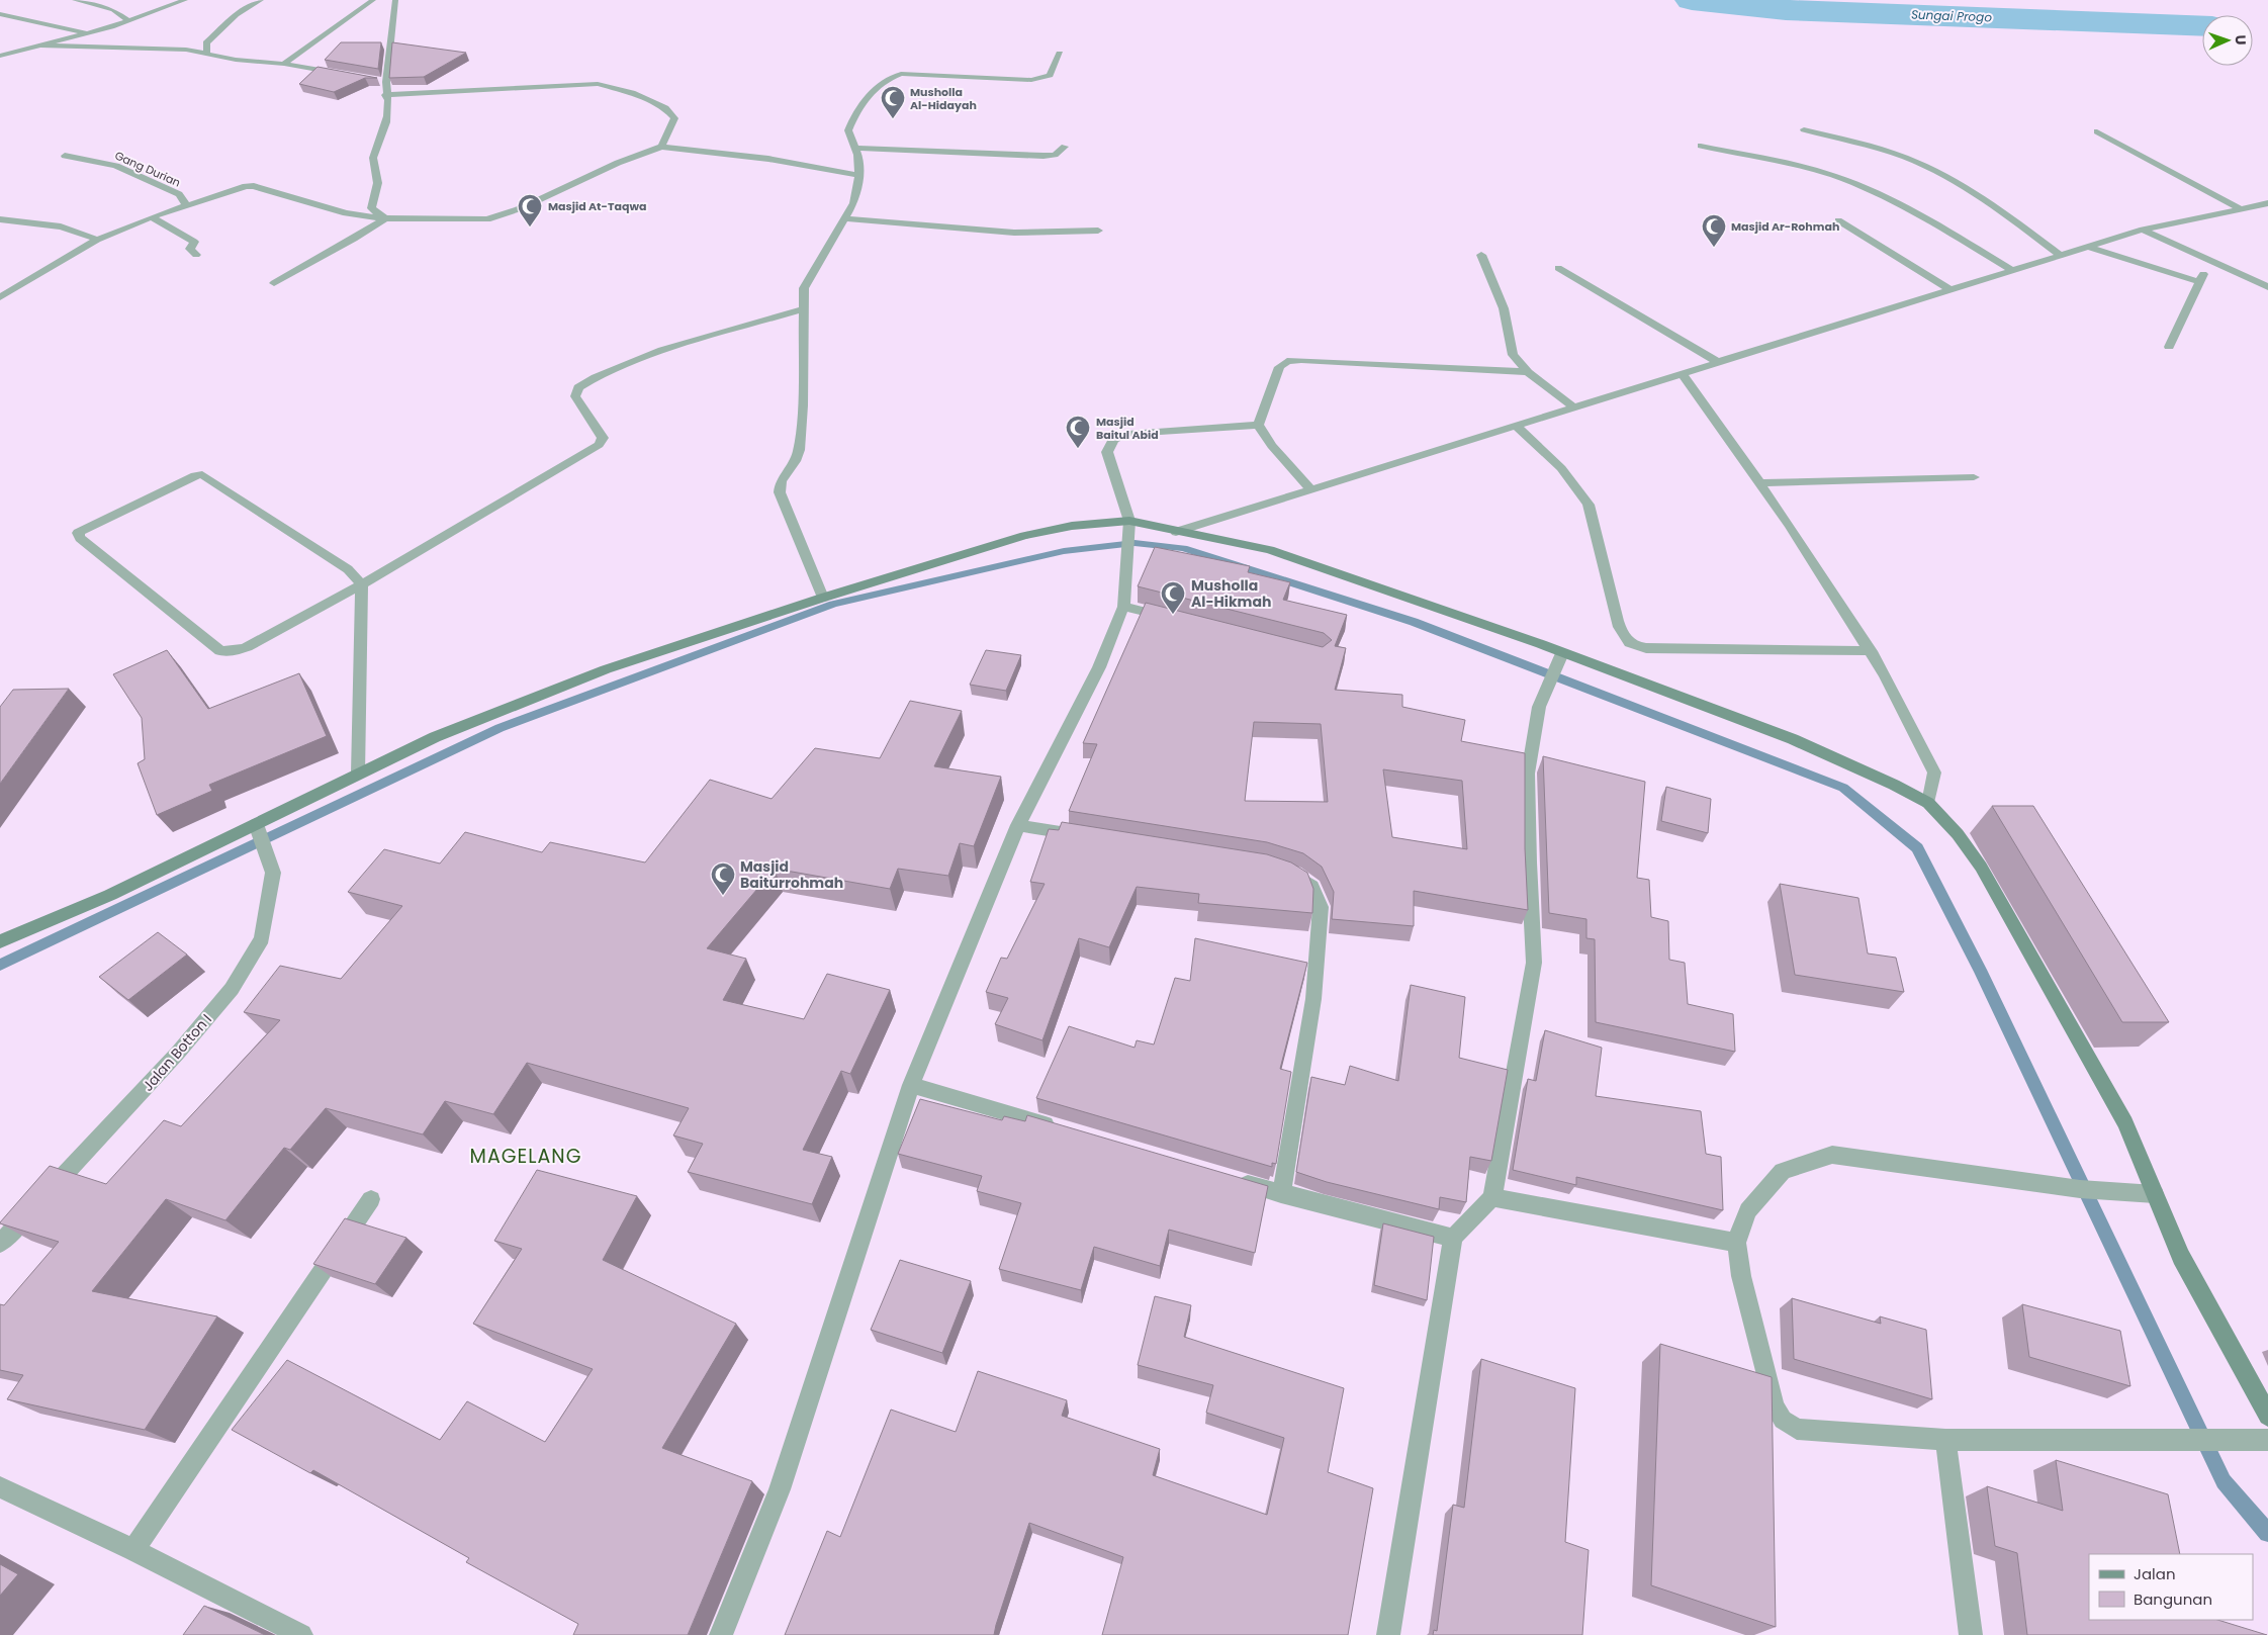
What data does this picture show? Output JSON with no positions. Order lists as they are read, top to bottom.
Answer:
{
  "streets": {
    "street": ["Gang Durian", "Jalan Botton I"]
  },
  "districts": ["MAGELANG"],
  "water": ["Sungai Progo"],
  "places": {
    "mosque": [
      "Musholla Al-Hidayah",
      "Masjid At-Taqwa",
      "Masjid Ar-Rohmah",
      "Masjid Baitul Abid",
      "Musholla Al-Hikmah",
      "Masjid Baiturrohmah"
    ]
  },
  "legend": ["Jalan", "Bangunan"],
  "north": "right"
}
